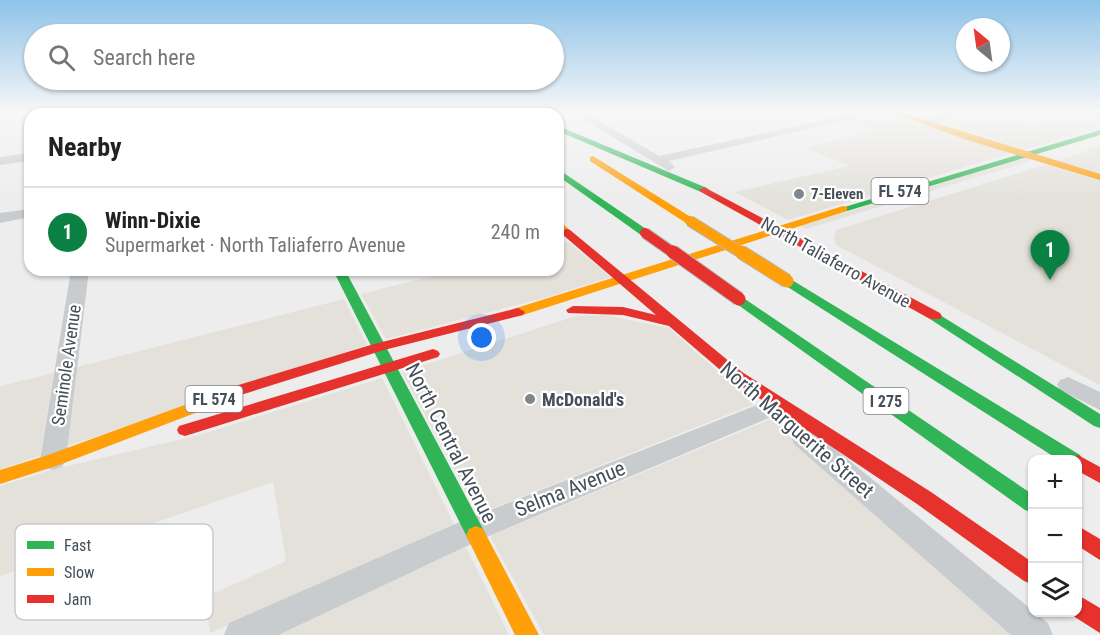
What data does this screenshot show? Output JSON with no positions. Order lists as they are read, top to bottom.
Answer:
{
  "streets": {
    "main road": [
      "FL 574",
      "North Taliaferro Avenue",
      "I 275",
      "North Marguerite Street",
      "North Central Avenue"
    ],
    "street": ["Seminole Avenue", "Selma Avenue"]
  },
  "crossings": [
    ["FL 574", "North Taliaferro Avenue"],
    ["FL 574", "Seminole Avenue"],
    ["FL 574", "North Marguerite Street"],
    ["FL 574", "North Central Avenue"],
    ["North Marguerite Street", "Selma Avenue"],
    ["North Central Avenue", "Selma Avenue"]
  ],
  "places": ["7-Eleven", "McDonald's"],
  "legend": ["Fast", "Slow", "Jam"],
  "north": "top left",
  "page": {
    "search": "Search here",
    "heading": "Nearby",
    "list": [
      {
        "mark": "1",
        "name": "Winn-Dixie",
        "note": "Supermarket · North Taliaferro Avenue",
        "value": "240 m"
      }
    ],
    "pins": "1",
    "map_buttons": ["+", "−"]
  }
}
